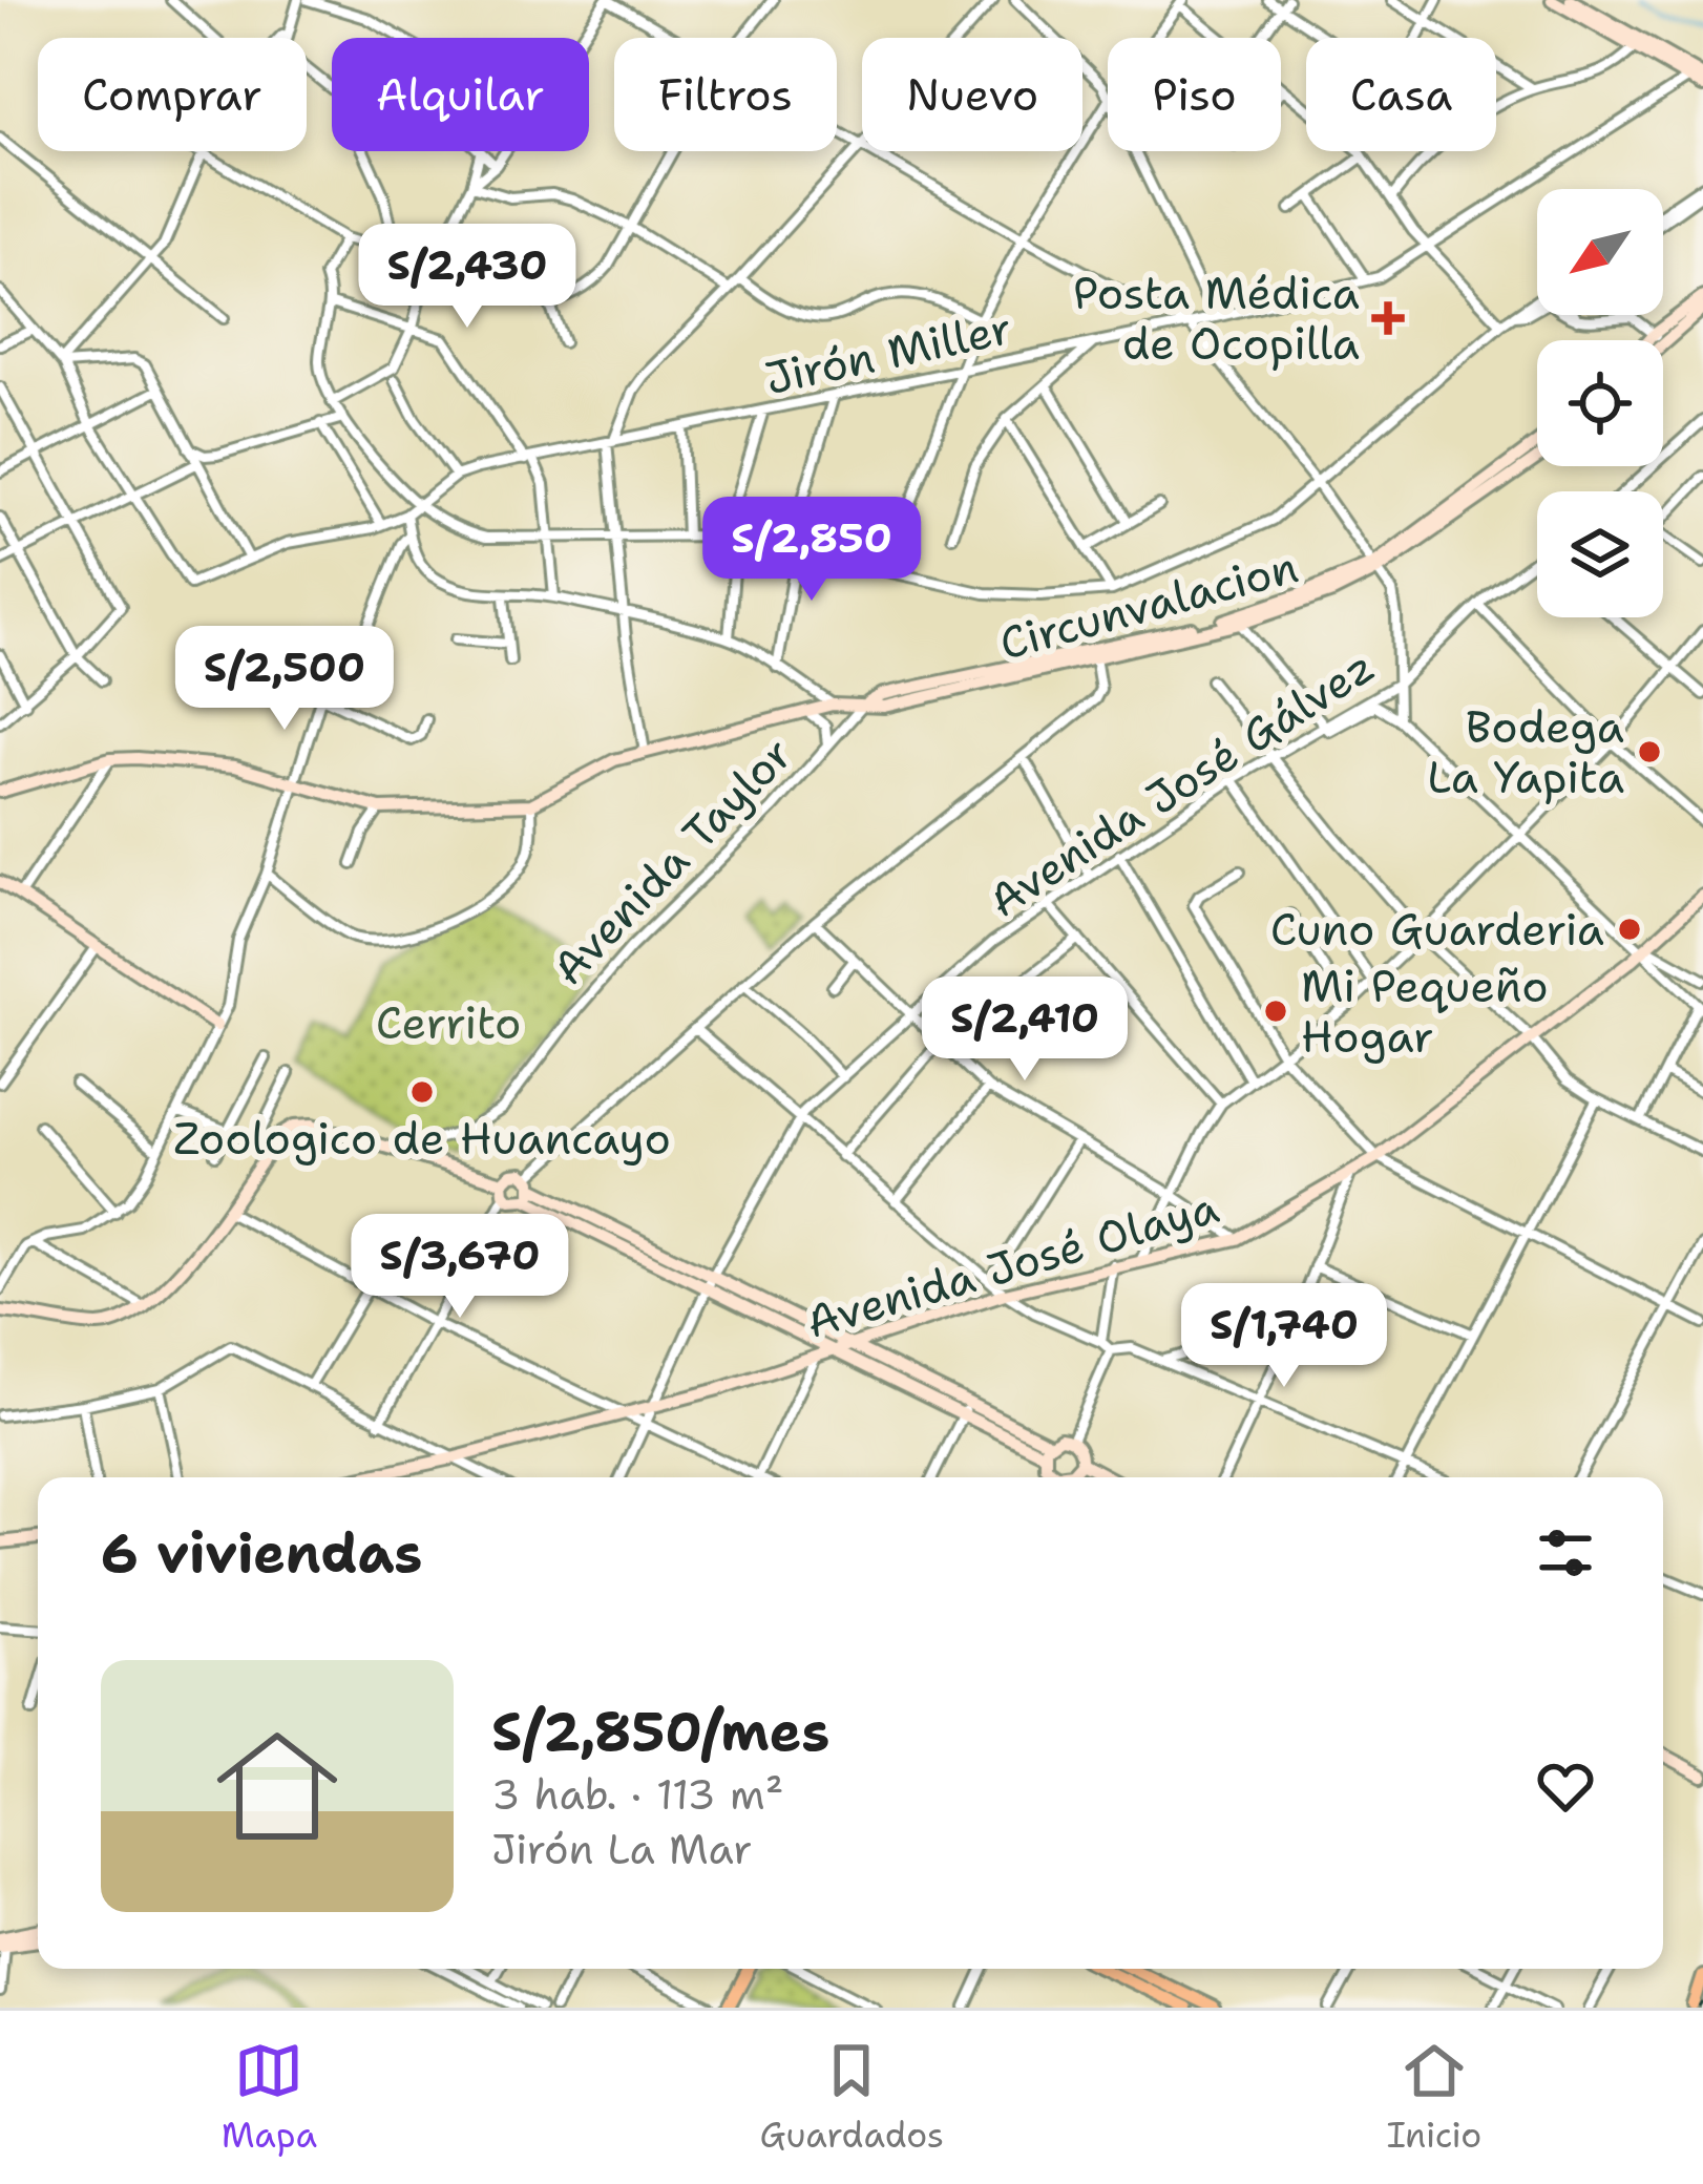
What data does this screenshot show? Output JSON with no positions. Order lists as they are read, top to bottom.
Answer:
{
  "streets": {
    "street": [
      "Jirón Miller",
      "Circunvalacion",
      "Avenida José Gálvez",
      "Avenida Taylor",
      "Avenida José Olaya"
    ]
  },
  "crossings": [
    ["Circunvalacion", "Avenida Taylor"],
    ["Avenida José Gálvez", "Avenida José Olaya"]
  ],
  "parks": ["Cerrito"],
  "places": {
    "health": ["Posta Médica de Ocopilla"],
    "other": [
      "Bodega La Yapita",
      "Cuno Guarderia",
      "Mi Pequeño Hogar",
      "Zoologico de Huancayo"
    ]
  },
  "north": "bottom left",
  "page": {
    "chip": [
      "Comprar",
      "Alquilar",
      "Filtros",
      "Nuevo",
      "Piso",
      "Casa"
    ],
    "price": [
      "S/2,430",
      "S/2,850",
      "S/2,500",
      "S/2,410",
      "S/3,670",
      "S/1,740"
    ],
    "heading": "6 viviendas",
    "list": [
      {
        "name": "S/2,850/mes",
        "note": "3 hab. · 113 m² · Jirón La Mar"
      }
    ],
    "tabs": ["Mapa", "Guardados", "Inicio"]
  }
}
